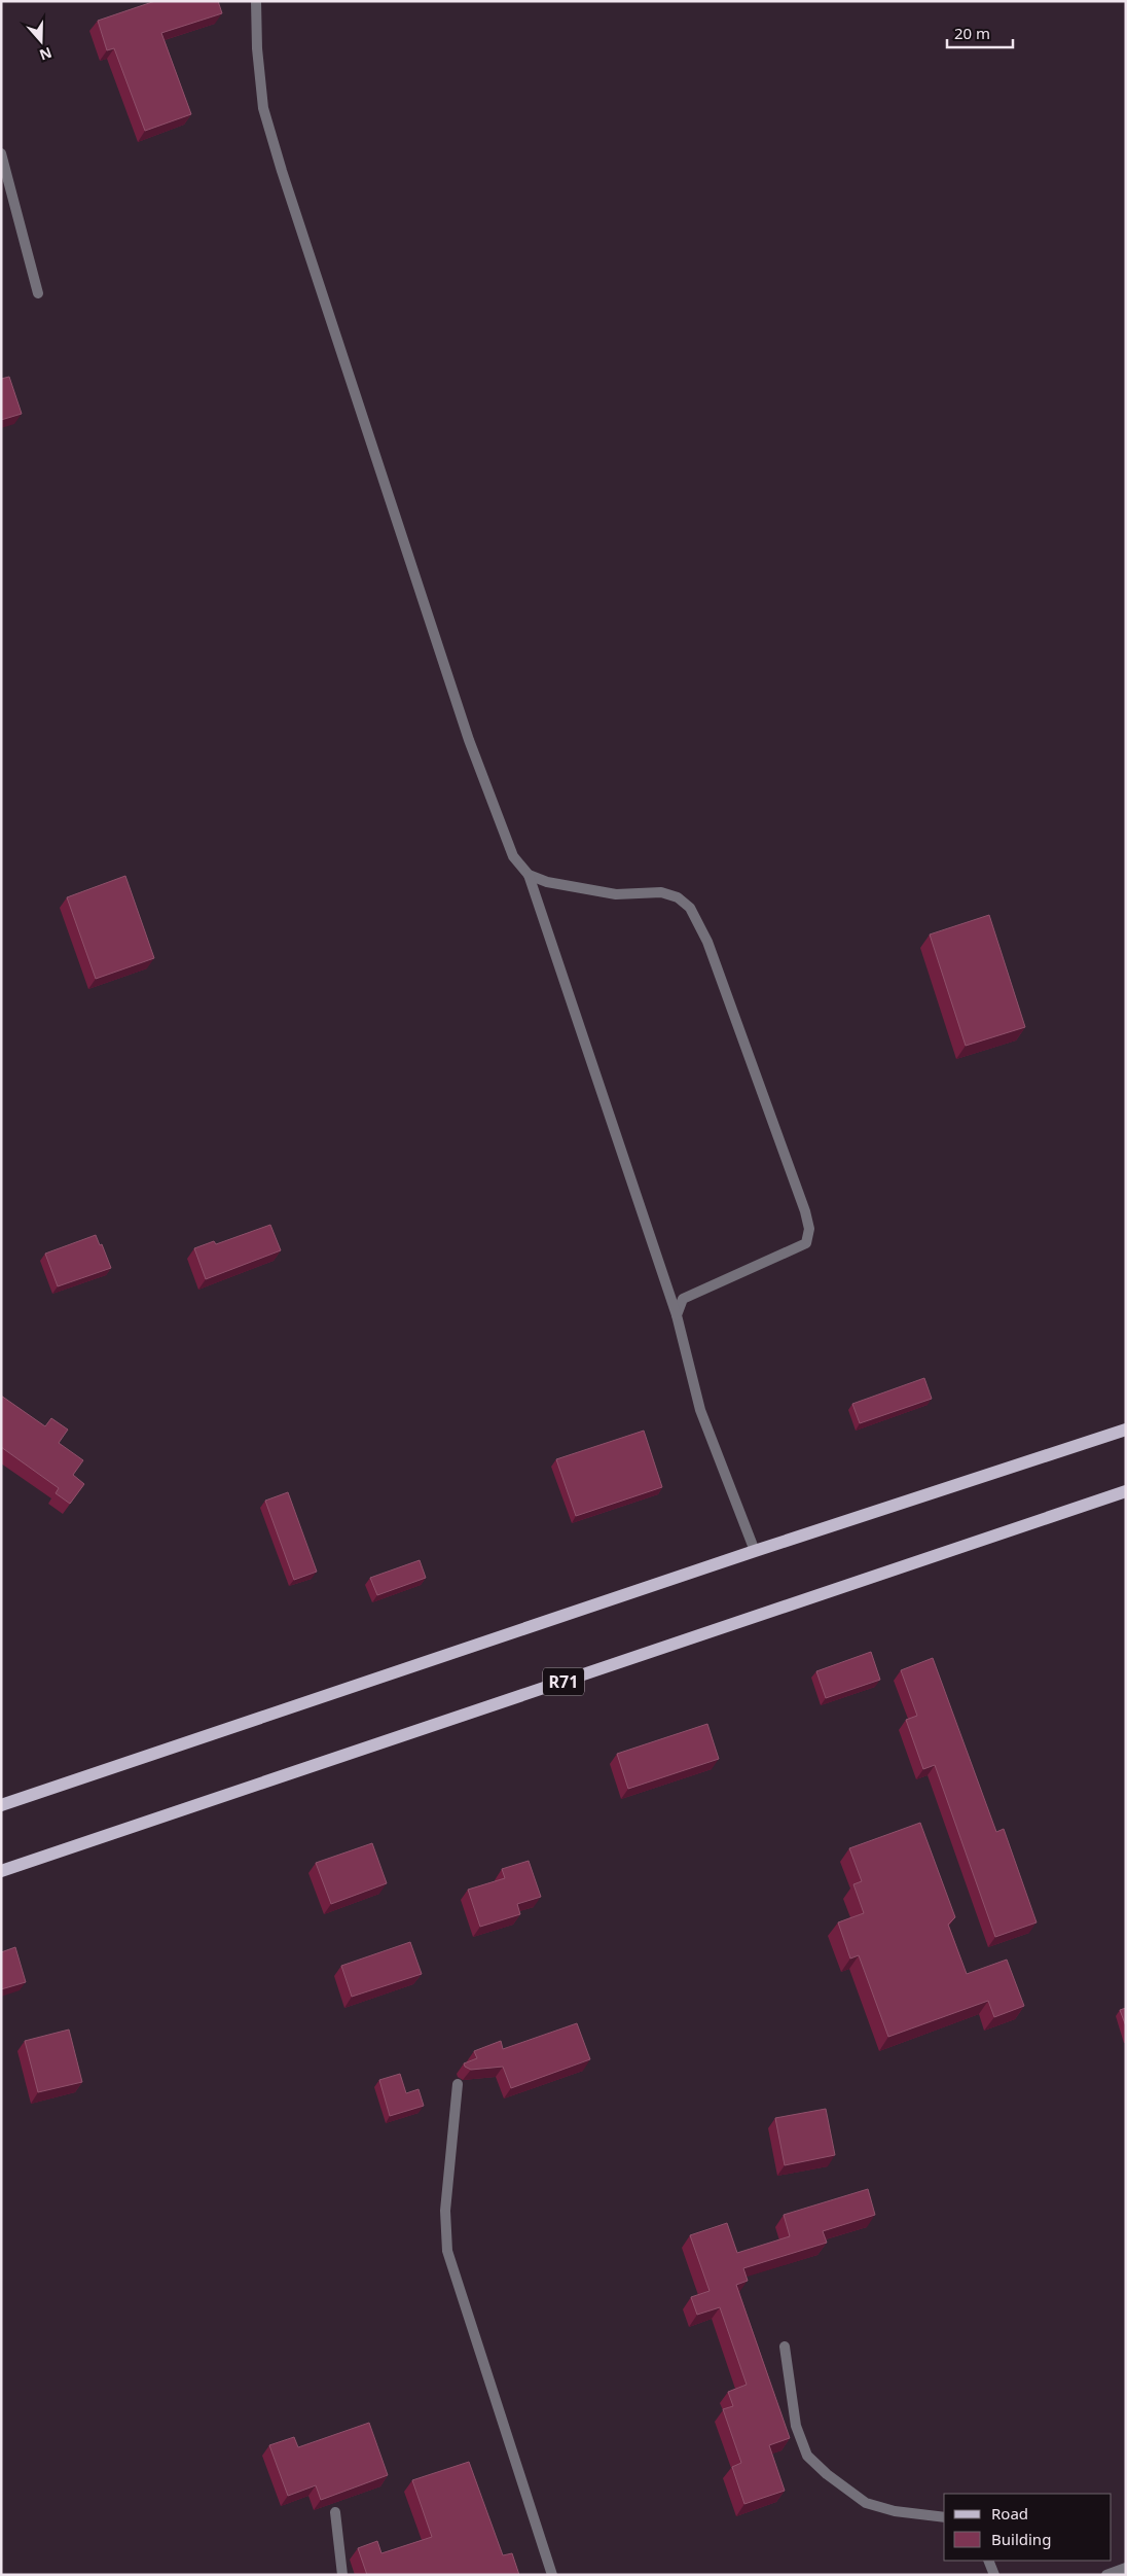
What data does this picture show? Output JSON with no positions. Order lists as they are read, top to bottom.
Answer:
{
  "streets": {
    "main road": ["R71"]
  },
  "legend": ["Road", "Building"],
  "scale_bar": "20 m",
  "north": "bottom"
}
